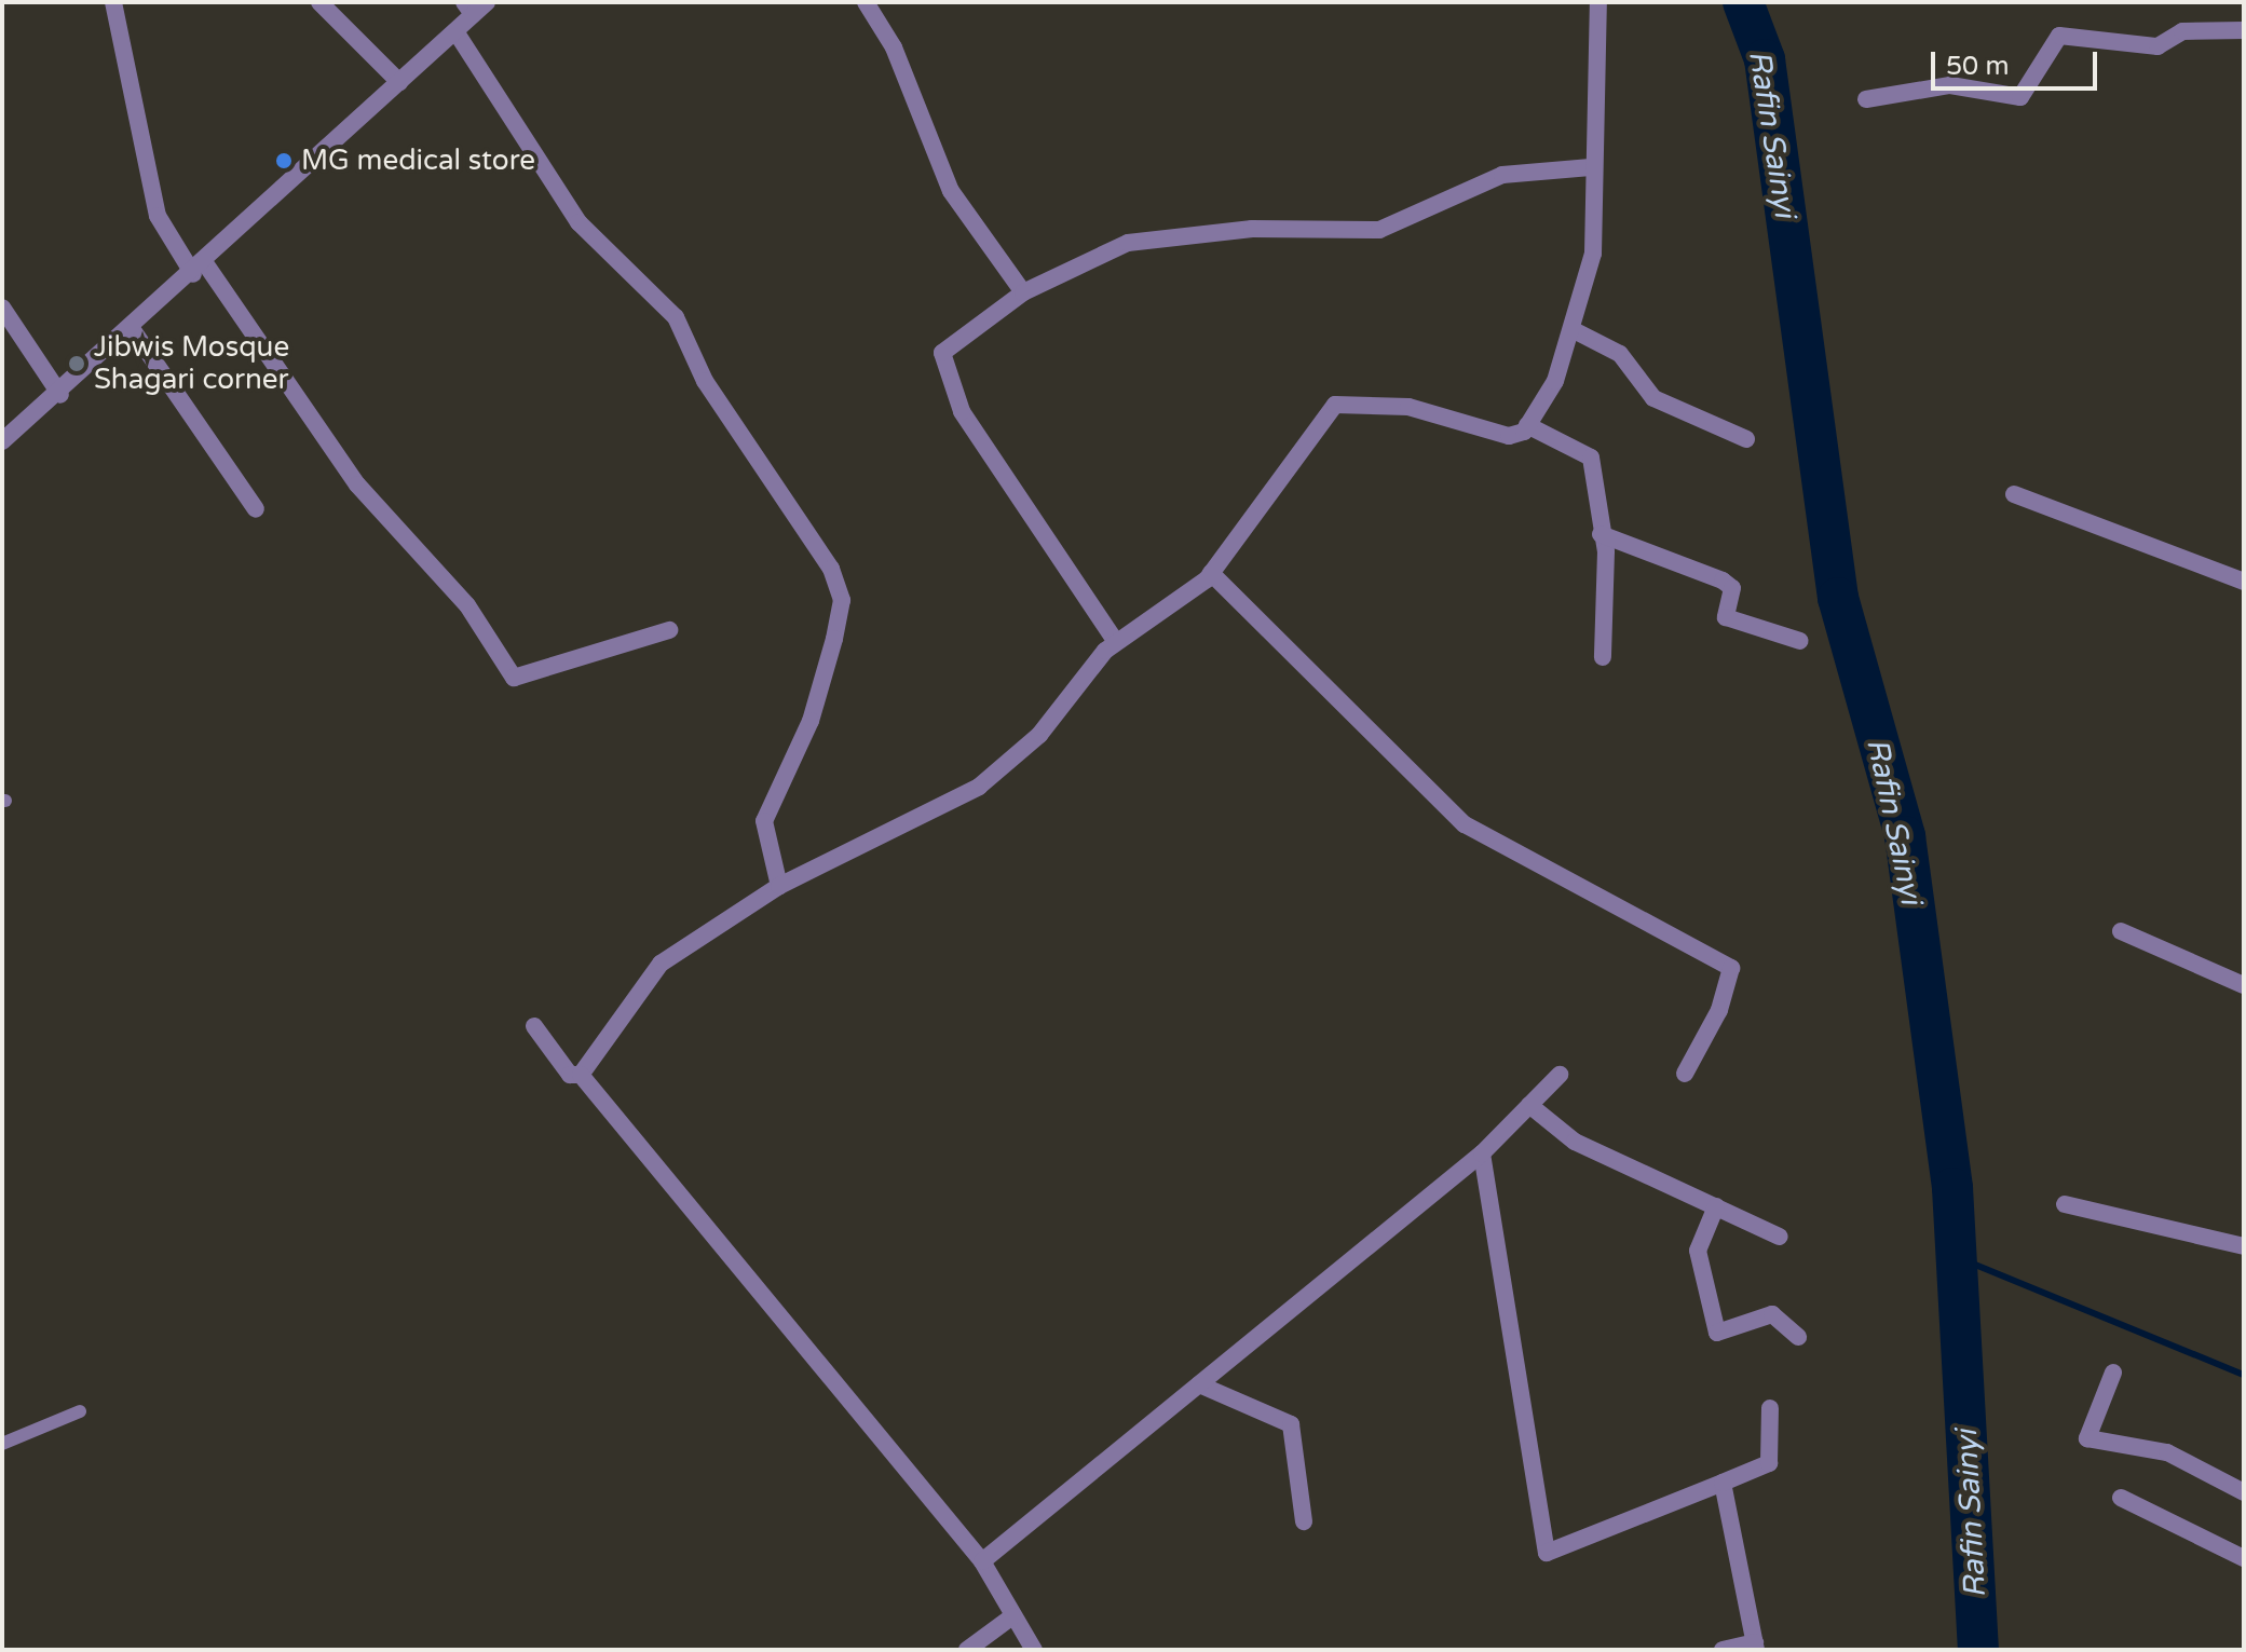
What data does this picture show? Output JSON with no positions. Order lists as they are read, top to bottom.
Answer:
{
  "water": ["Rafin Sainyi"],
  "places": ["MG medical store", "Jibwis Mosque Shagari corner"],
  "scale_bar": "50 m"
}
